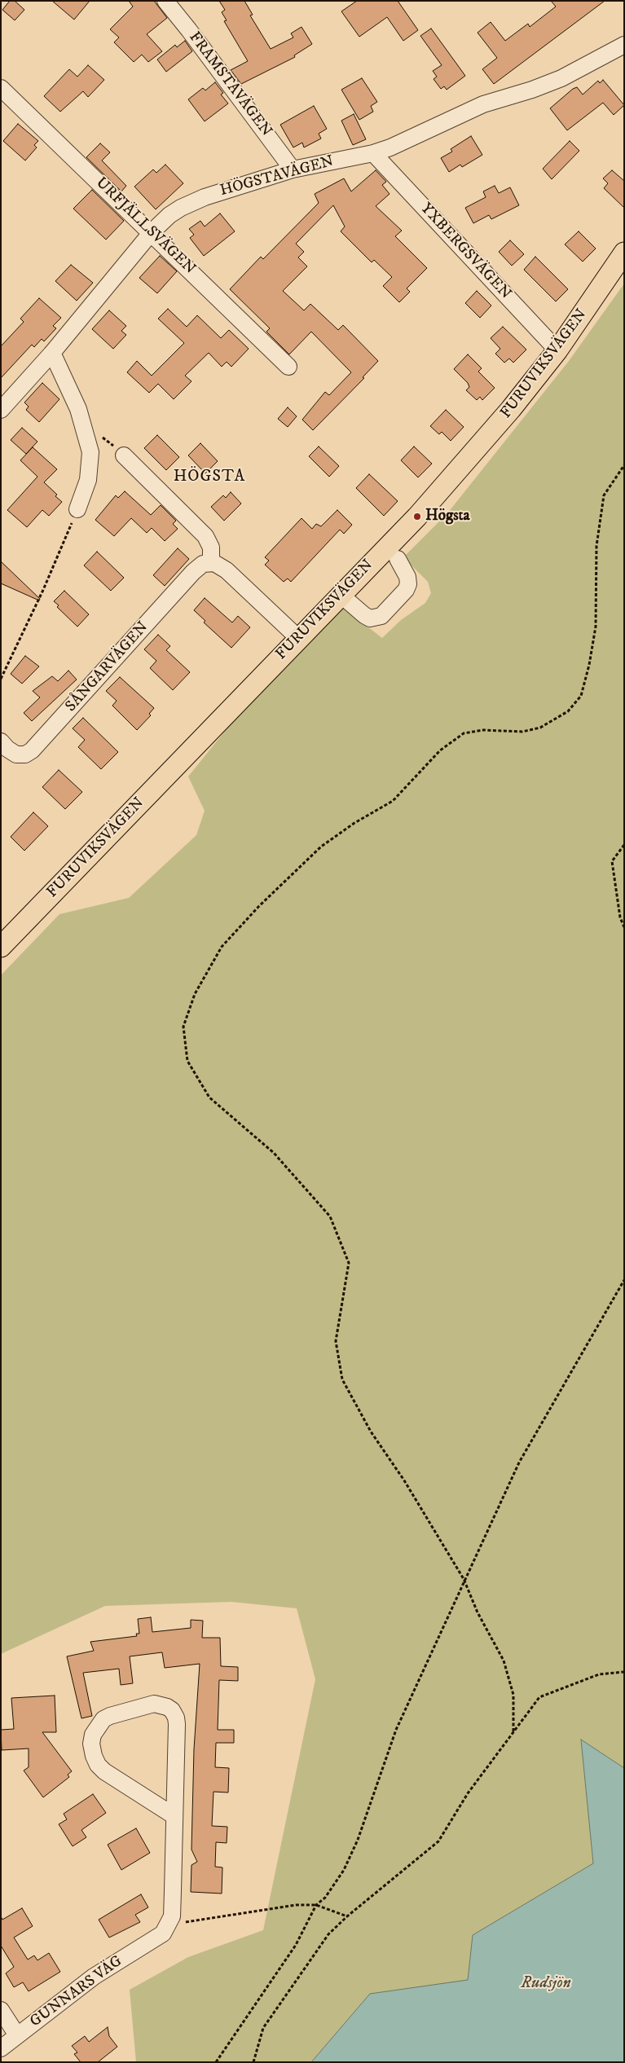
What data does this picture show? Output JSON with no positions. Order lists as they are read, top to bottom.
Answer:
{
  "streets": {
    "main road": ["FURUVIKSVÄGEN"],
    "street": [
      "FRAMSTAVÄGEN",
      "HÖGSTAVÄGEN",
      "URFJÄLLSVÄGEN",
      "YXBERGSVÄGEN",
      "SÅNGARVÄGEN",
      "GUNNARS VÄG"
    ]
  },
  "crossings": [
    ["FRAMSTAVÄGEN", "HÖGSTAVÄGEN"],
    ["HÖGSTAVÄGEN", "URFJÄLLSVÄGEN"],
    ["HÖGSTAVÄGEN", "YXBERGSVÄGEN"],
    ["YXBERGSVÄGEN", "FURUVIKSVÄGEN"]
  ],
  "districts": ["HÖGSTA"],
  "water": ["Rudsjön"],
  "places": ["Högsta"]
}
